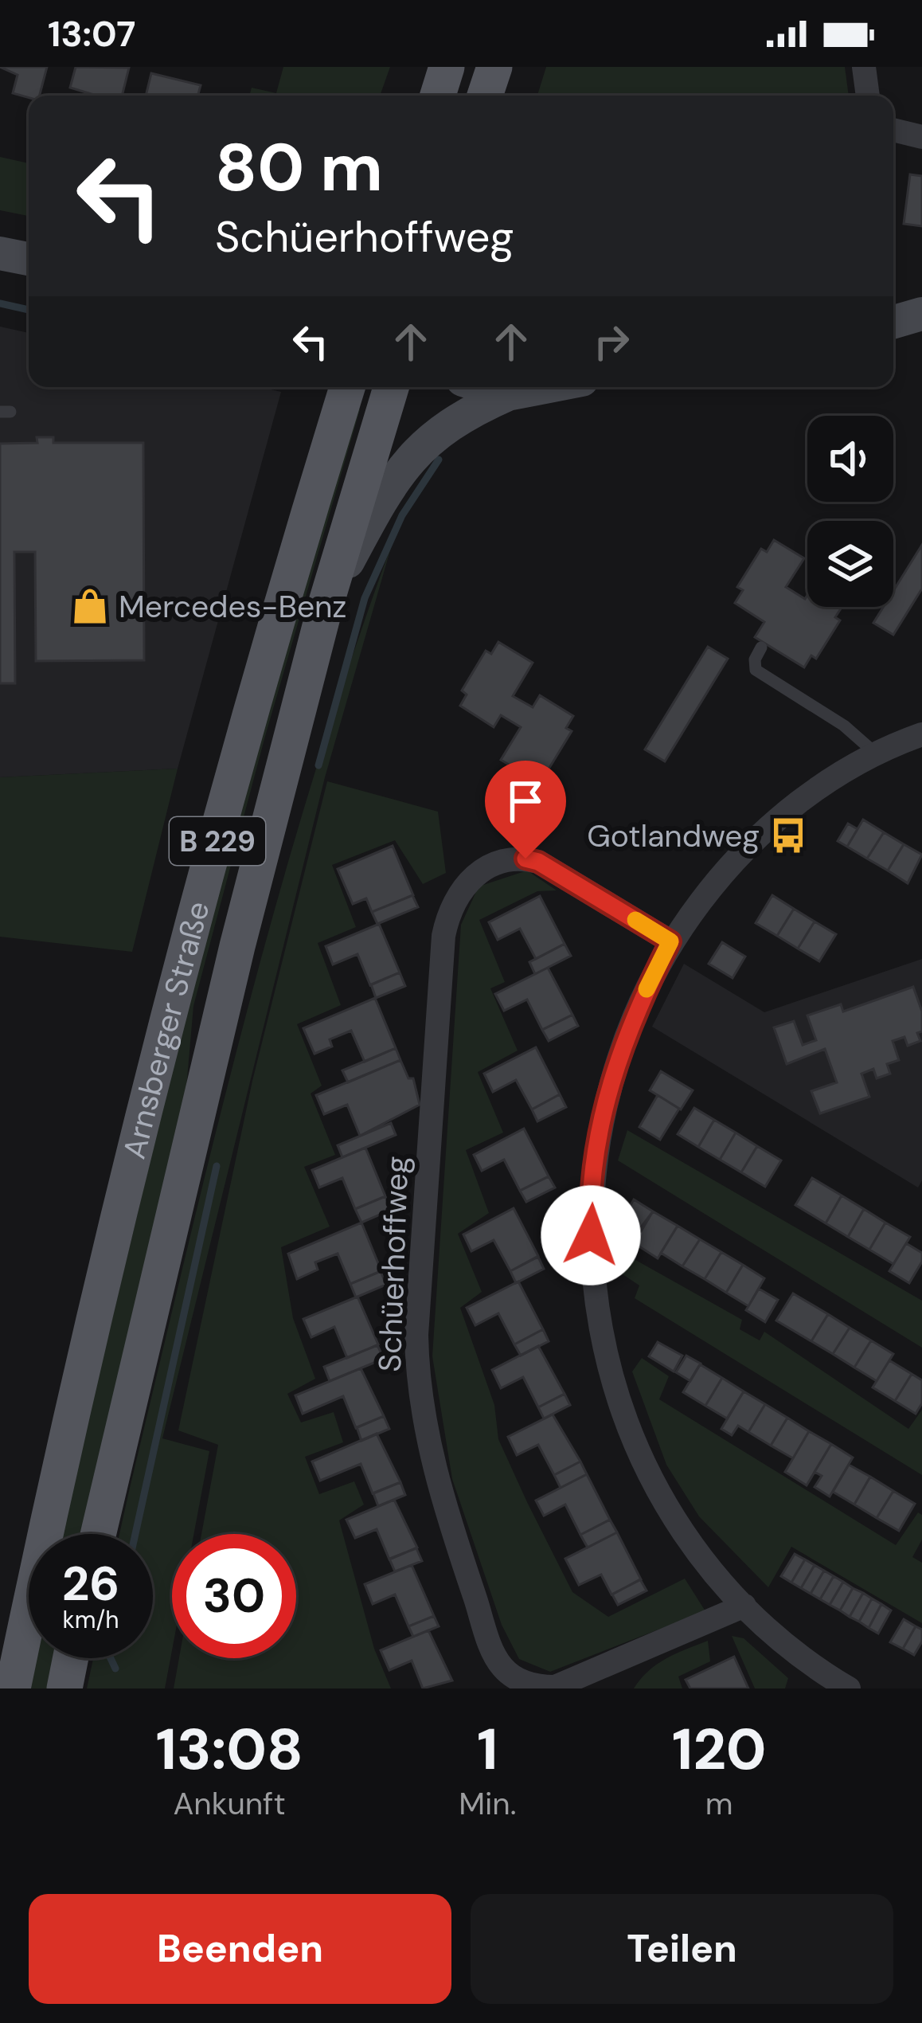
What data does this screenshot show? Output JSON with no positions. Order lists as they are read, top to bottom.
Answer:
{
  "streets": {
    "main road": ["B 229", "Arnsberger Straße"],
    "street": ["Schüerhoffweg"]
  },
  "places": {
    "shop": ["Mercedes-Benz"],
    "bus stop": ["Gotlandweg"]
  },
  "page": {
    "status": "13:07",
    "turn": ["80 m", "Schüerhoffweg"],
    "speed": "26 km/h",
    "limit": "30",
    "eta": [
      "13:08",
      "Ankunft",
      "1",
      "Min.",
      "120",
      "m"
    ],
    "buttons": ["Beenden", "Teilen"]
  }
}
